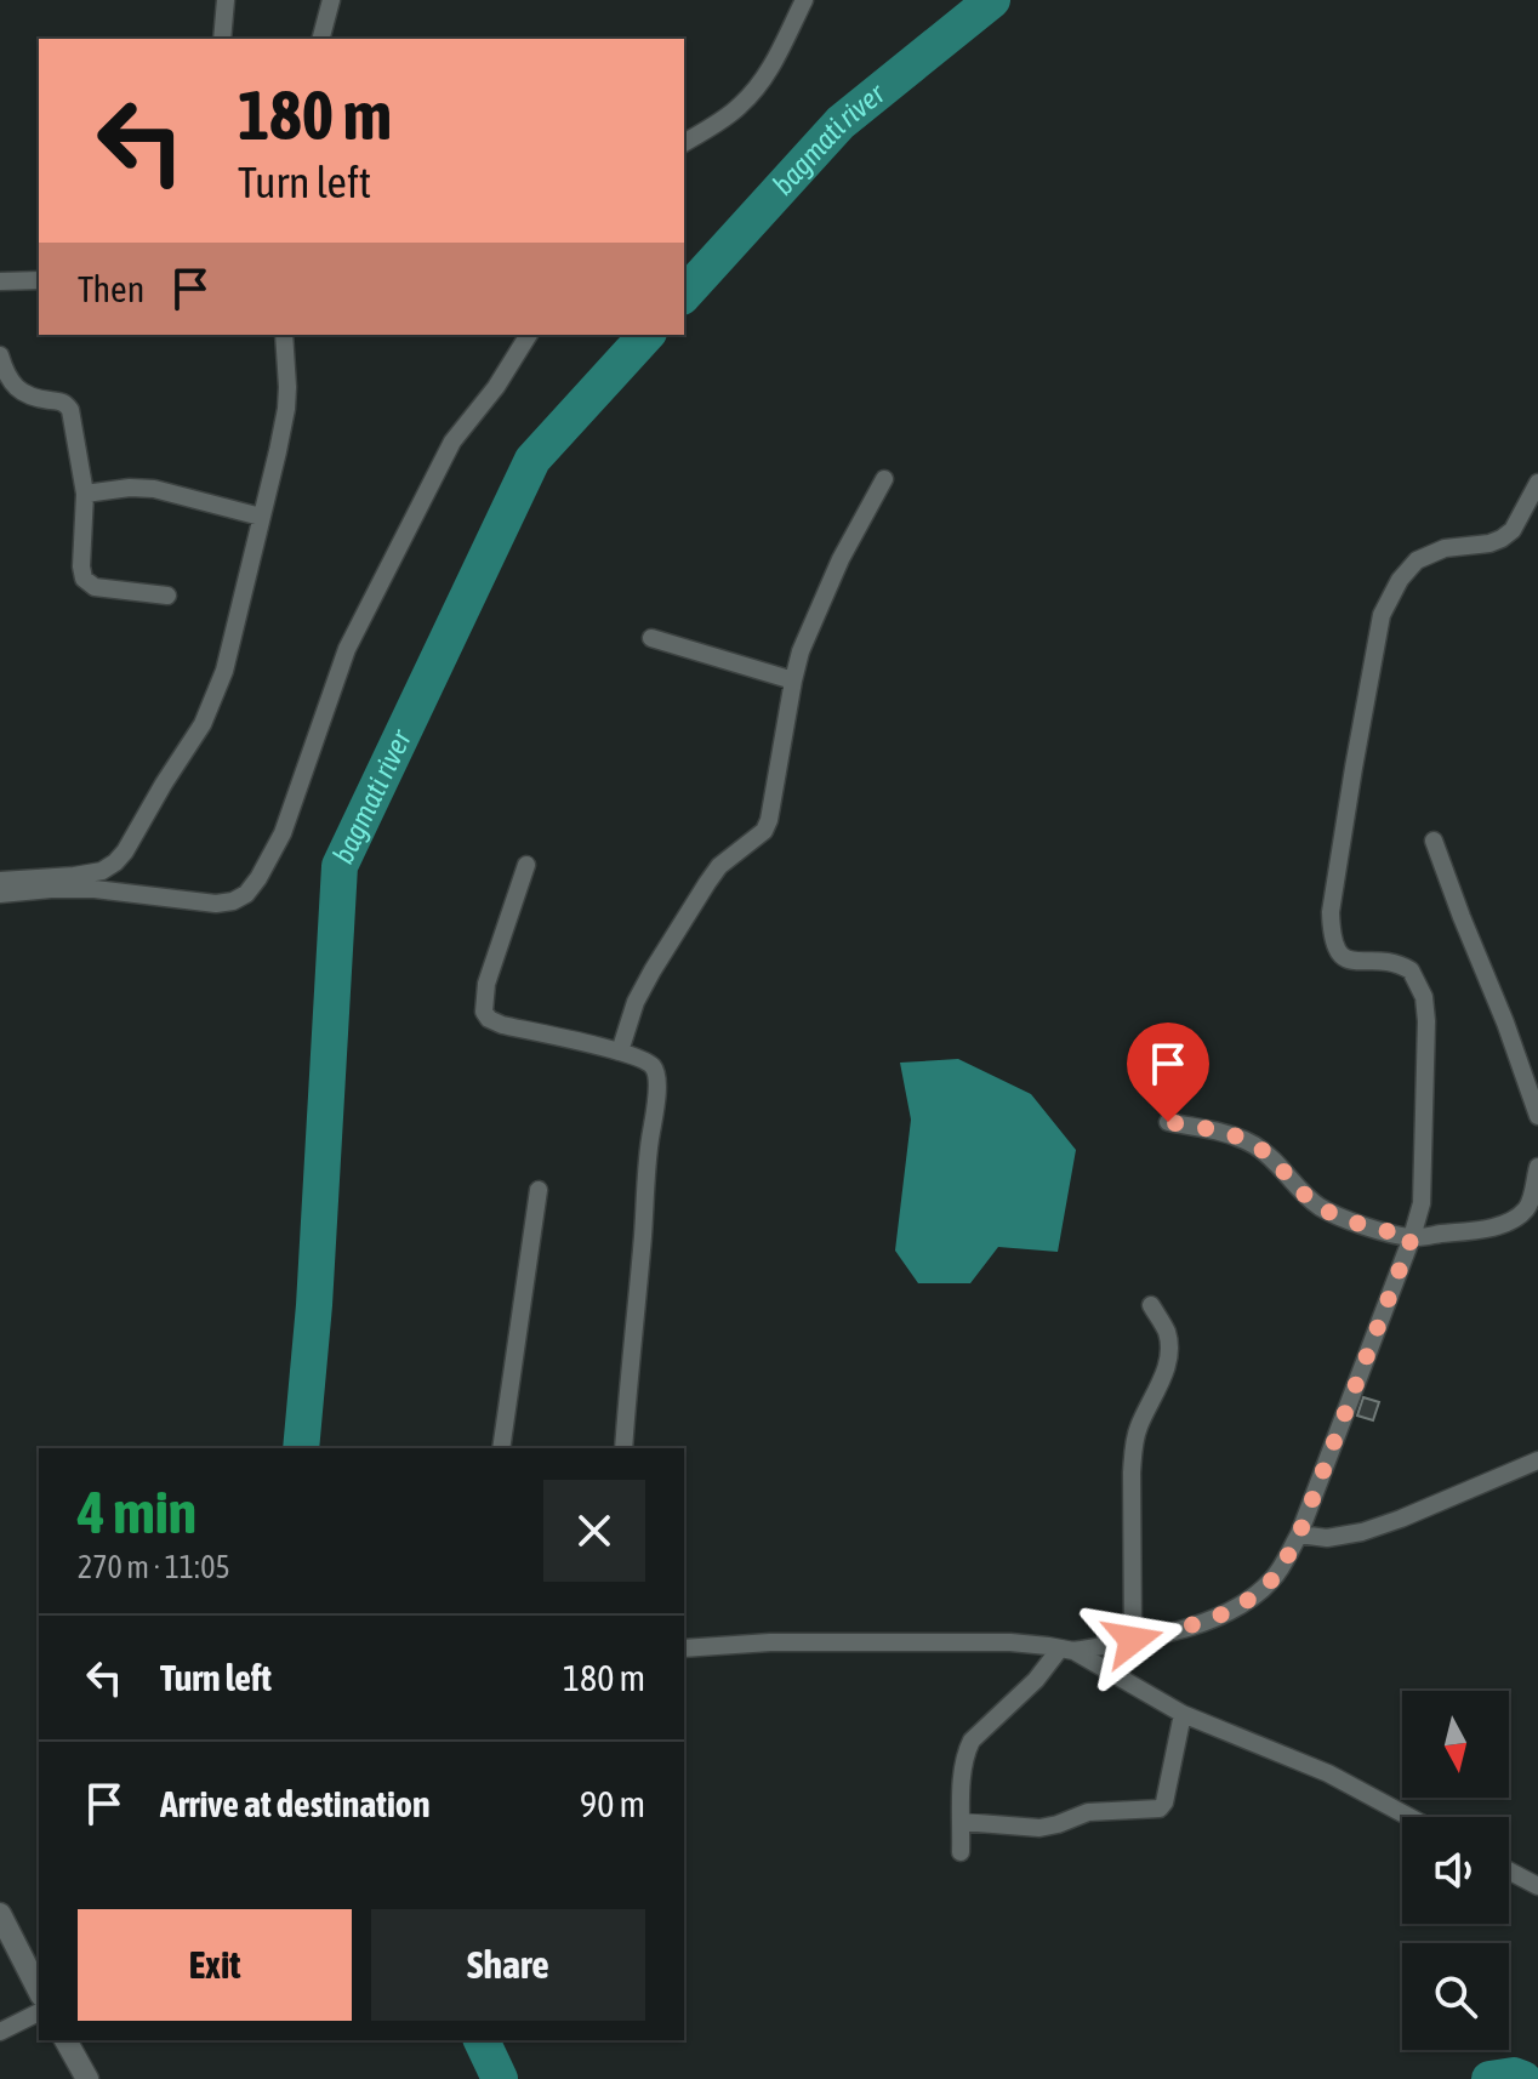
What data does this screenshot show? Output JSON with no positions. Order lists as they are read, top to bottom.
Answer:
{
  "water": ["bagmati river"],
  "north": "bottom",
  "page": {
    "turn": ["180 m", "Turn left"],
    "then": "Then",
    "heading": ["4 min", "270 m · 11:05"],
    "list": [
      {
        "name": "Turn left",
        "value": "180 m"
      },
      {
        "name": "Arrive at destination",
        "value": "90 m"
      }
    ],
    "buttons": ["Exit", "Share"]
  }
}
